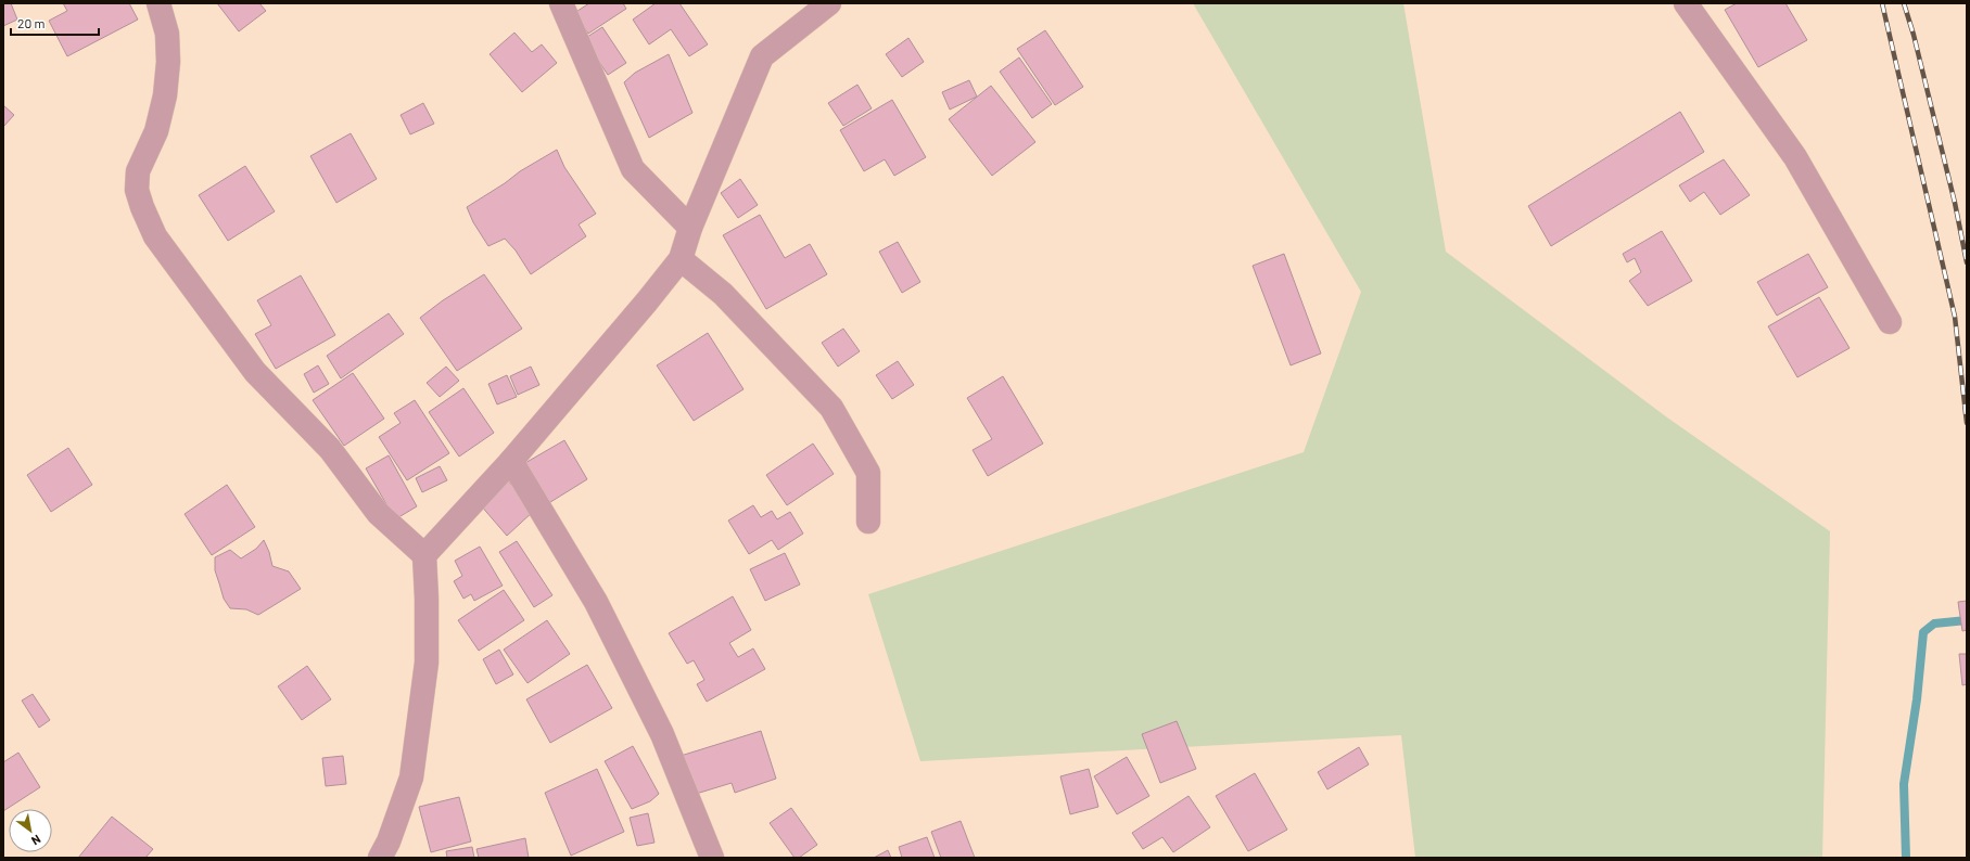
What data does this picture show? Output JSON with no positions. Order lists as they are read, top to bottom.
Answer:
{
  "scale_bar": "20 m",
  "north": "bottom right"
}
